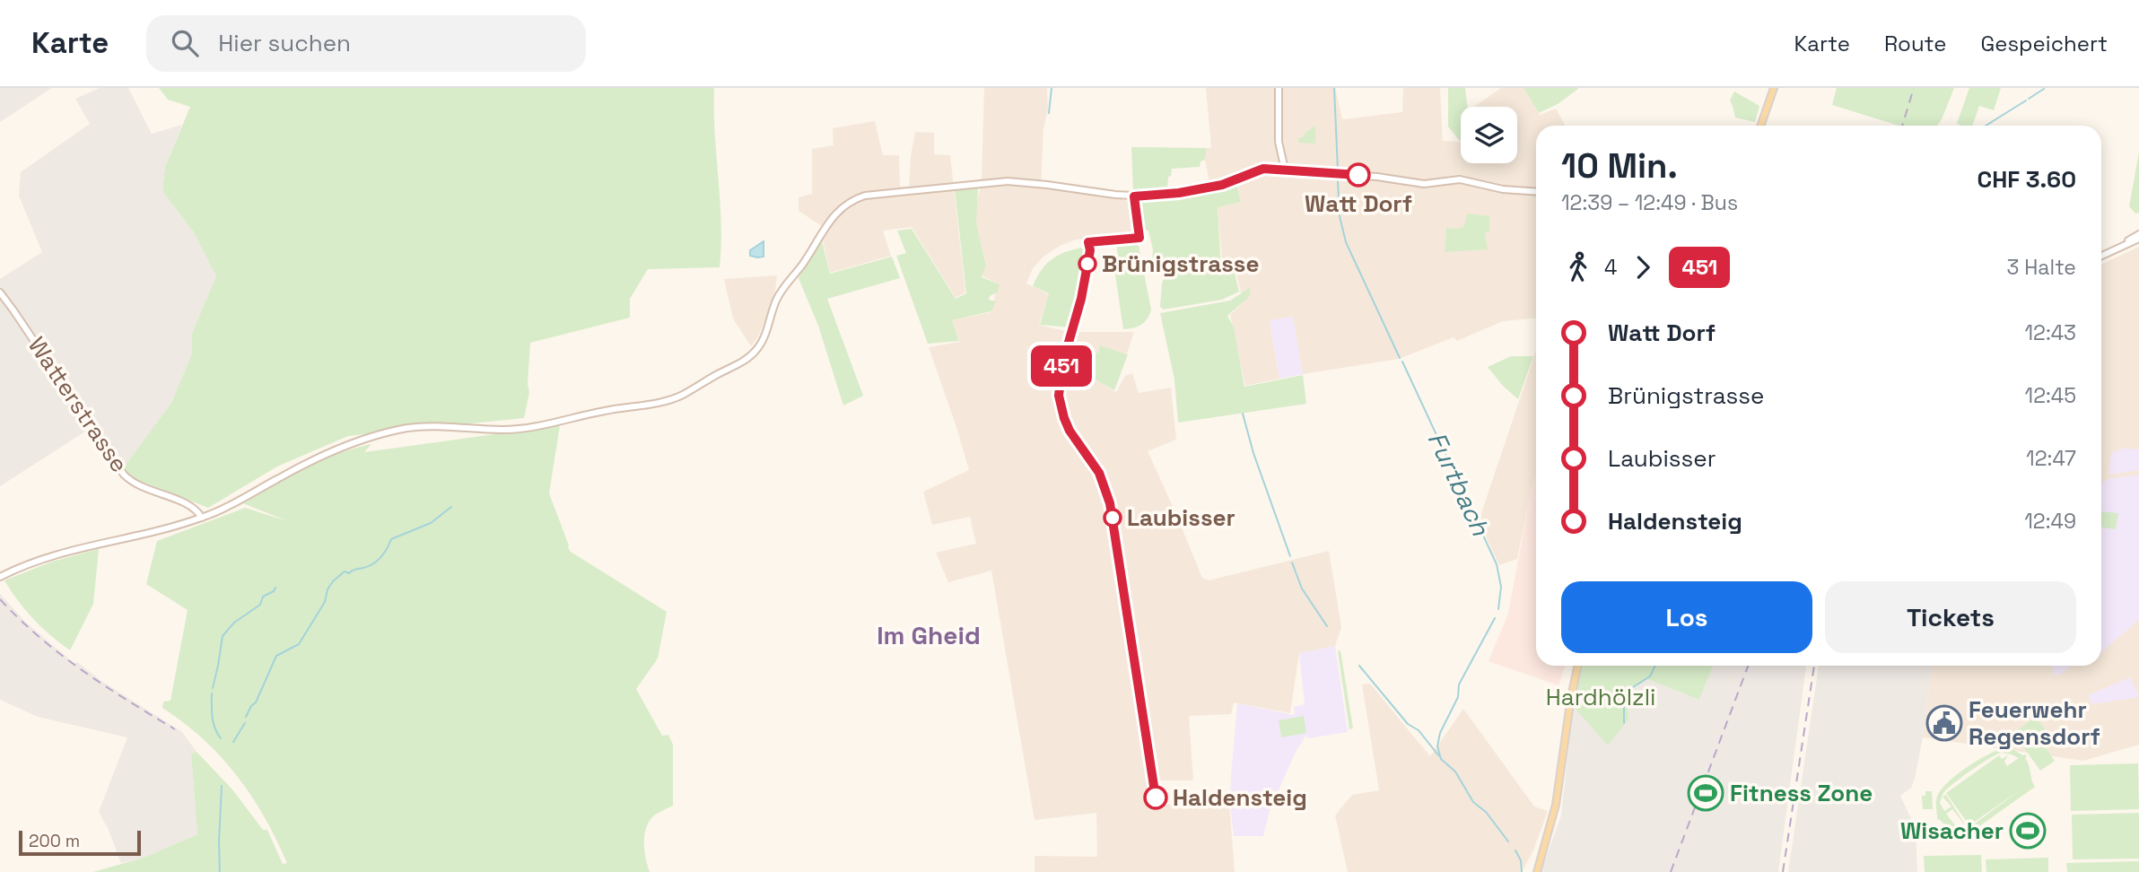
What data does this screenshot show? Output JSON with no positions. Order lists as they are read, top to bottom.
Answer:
{
  "streets": {
    "street": ["Watterstrasse"]
  },
  "districts": ["Im Gheid"],
  "water": ["Furtbach"],
  "parks": ["Hardhölzli"],
  "places": {
    "other": [
      "Watt Dorf",
      "Brünigstrasse",
      "Laubisser",
      "Haldensteig"
    ],
    "public building": ["Feuerwehr Regensdorf"],
    "sports": ["Fitness Zone", "Wisacher"]
  },
  "lines": ["bus line 451"],
  "scale_bar": "200 m",
  "page": {
    "header": "Karte",
    "search": "Hier suchen",
    "nav": ["Karte", "Route", "Gespeichert"],
    "on_map": "451",
    "heading": ["10 Min.", "12:39 – 12:49 · Bus", "CHF 3.60"],
    "legs": ["4", "451", "3 Halte"],
    "list": [
      {
        "name": "Watt Dorf",
        "value": "12:43"
      },
      {
        "name": "Brünigstrasse",
        "value": "12:45"
      },
      {
        "name": "Laubisser",
        "value": "12:47"
      },
      {
        "name": "Haldensteig",
        "value": "12:49"
      }
    ],
    "buttons": ["Los", "Tickets"],
    "scale": "200 m"
  }
}
